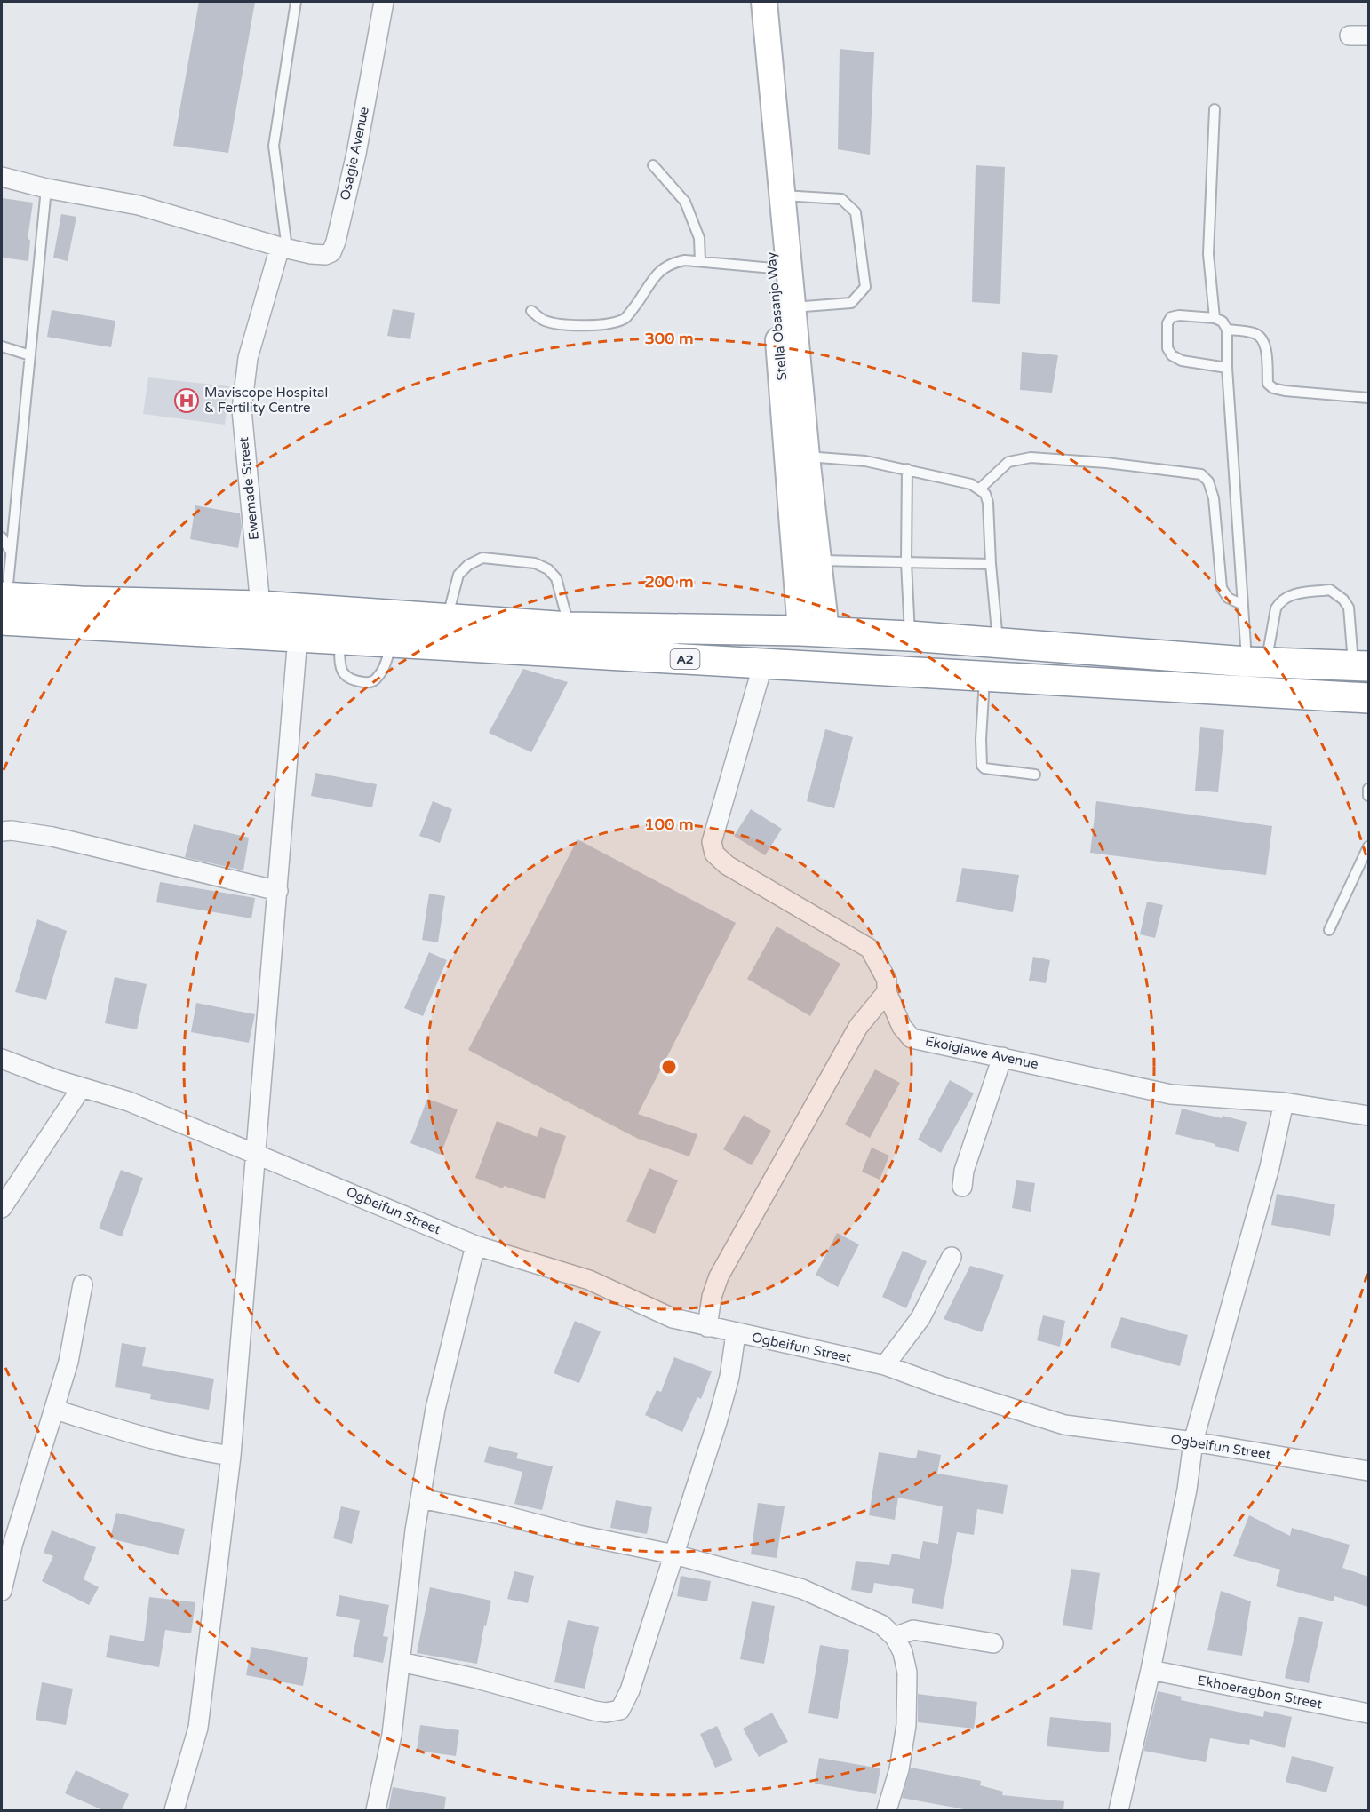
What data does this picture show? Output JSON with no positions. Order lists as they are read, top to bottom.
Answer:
{
  "streets": {
    "highway": ["A2"],
    "street": [
      "Osagie Avenue",
      "Stella Obasanjo Way",
      "Ewemade Street",
      "Ekoigiawe Avenue",
      "Ogbeifun Street",
      "Ekhoeragbon Street"
    ]
  },
  "crossings": [
    ["Osagie Avenue", "Ewemade Street"],
    ["Stella Obasanjo Way", "A2"],
    ["Ewemade Street", "A2"],
    ["A2", "Ekoigiawe Avenue"]
  ],
  "places": {
    "hospital": ["Maviscope Hospital & Fertility Centre"]
  },
  "rings": ["300 m", "200 m", "100 m"]
}
